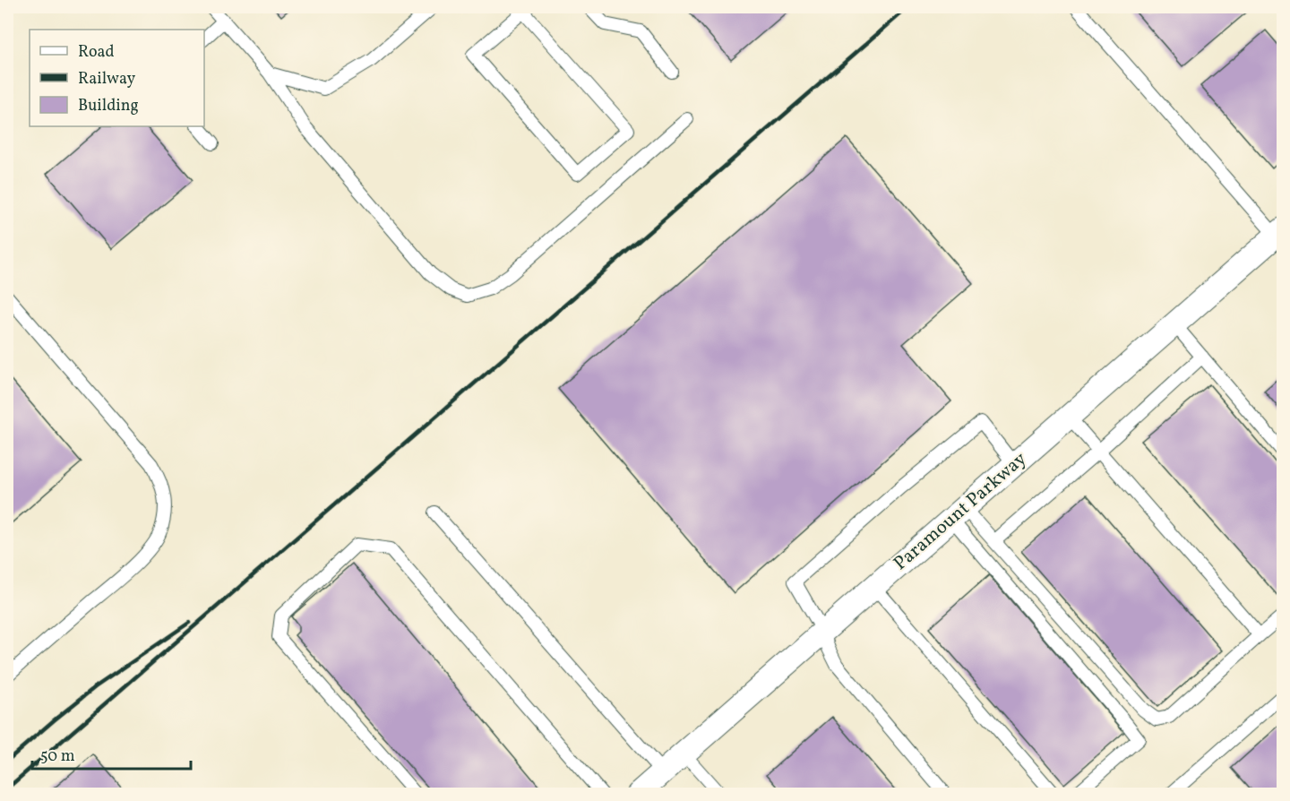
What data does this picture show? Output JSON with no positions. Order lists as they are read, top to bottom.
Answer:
{
  "streets": {
    "street": ["Paramount Parkway"]
  },
  "legend": ["Road", "Railway", "Building"],
  "scale_bar": "50 m"
}
